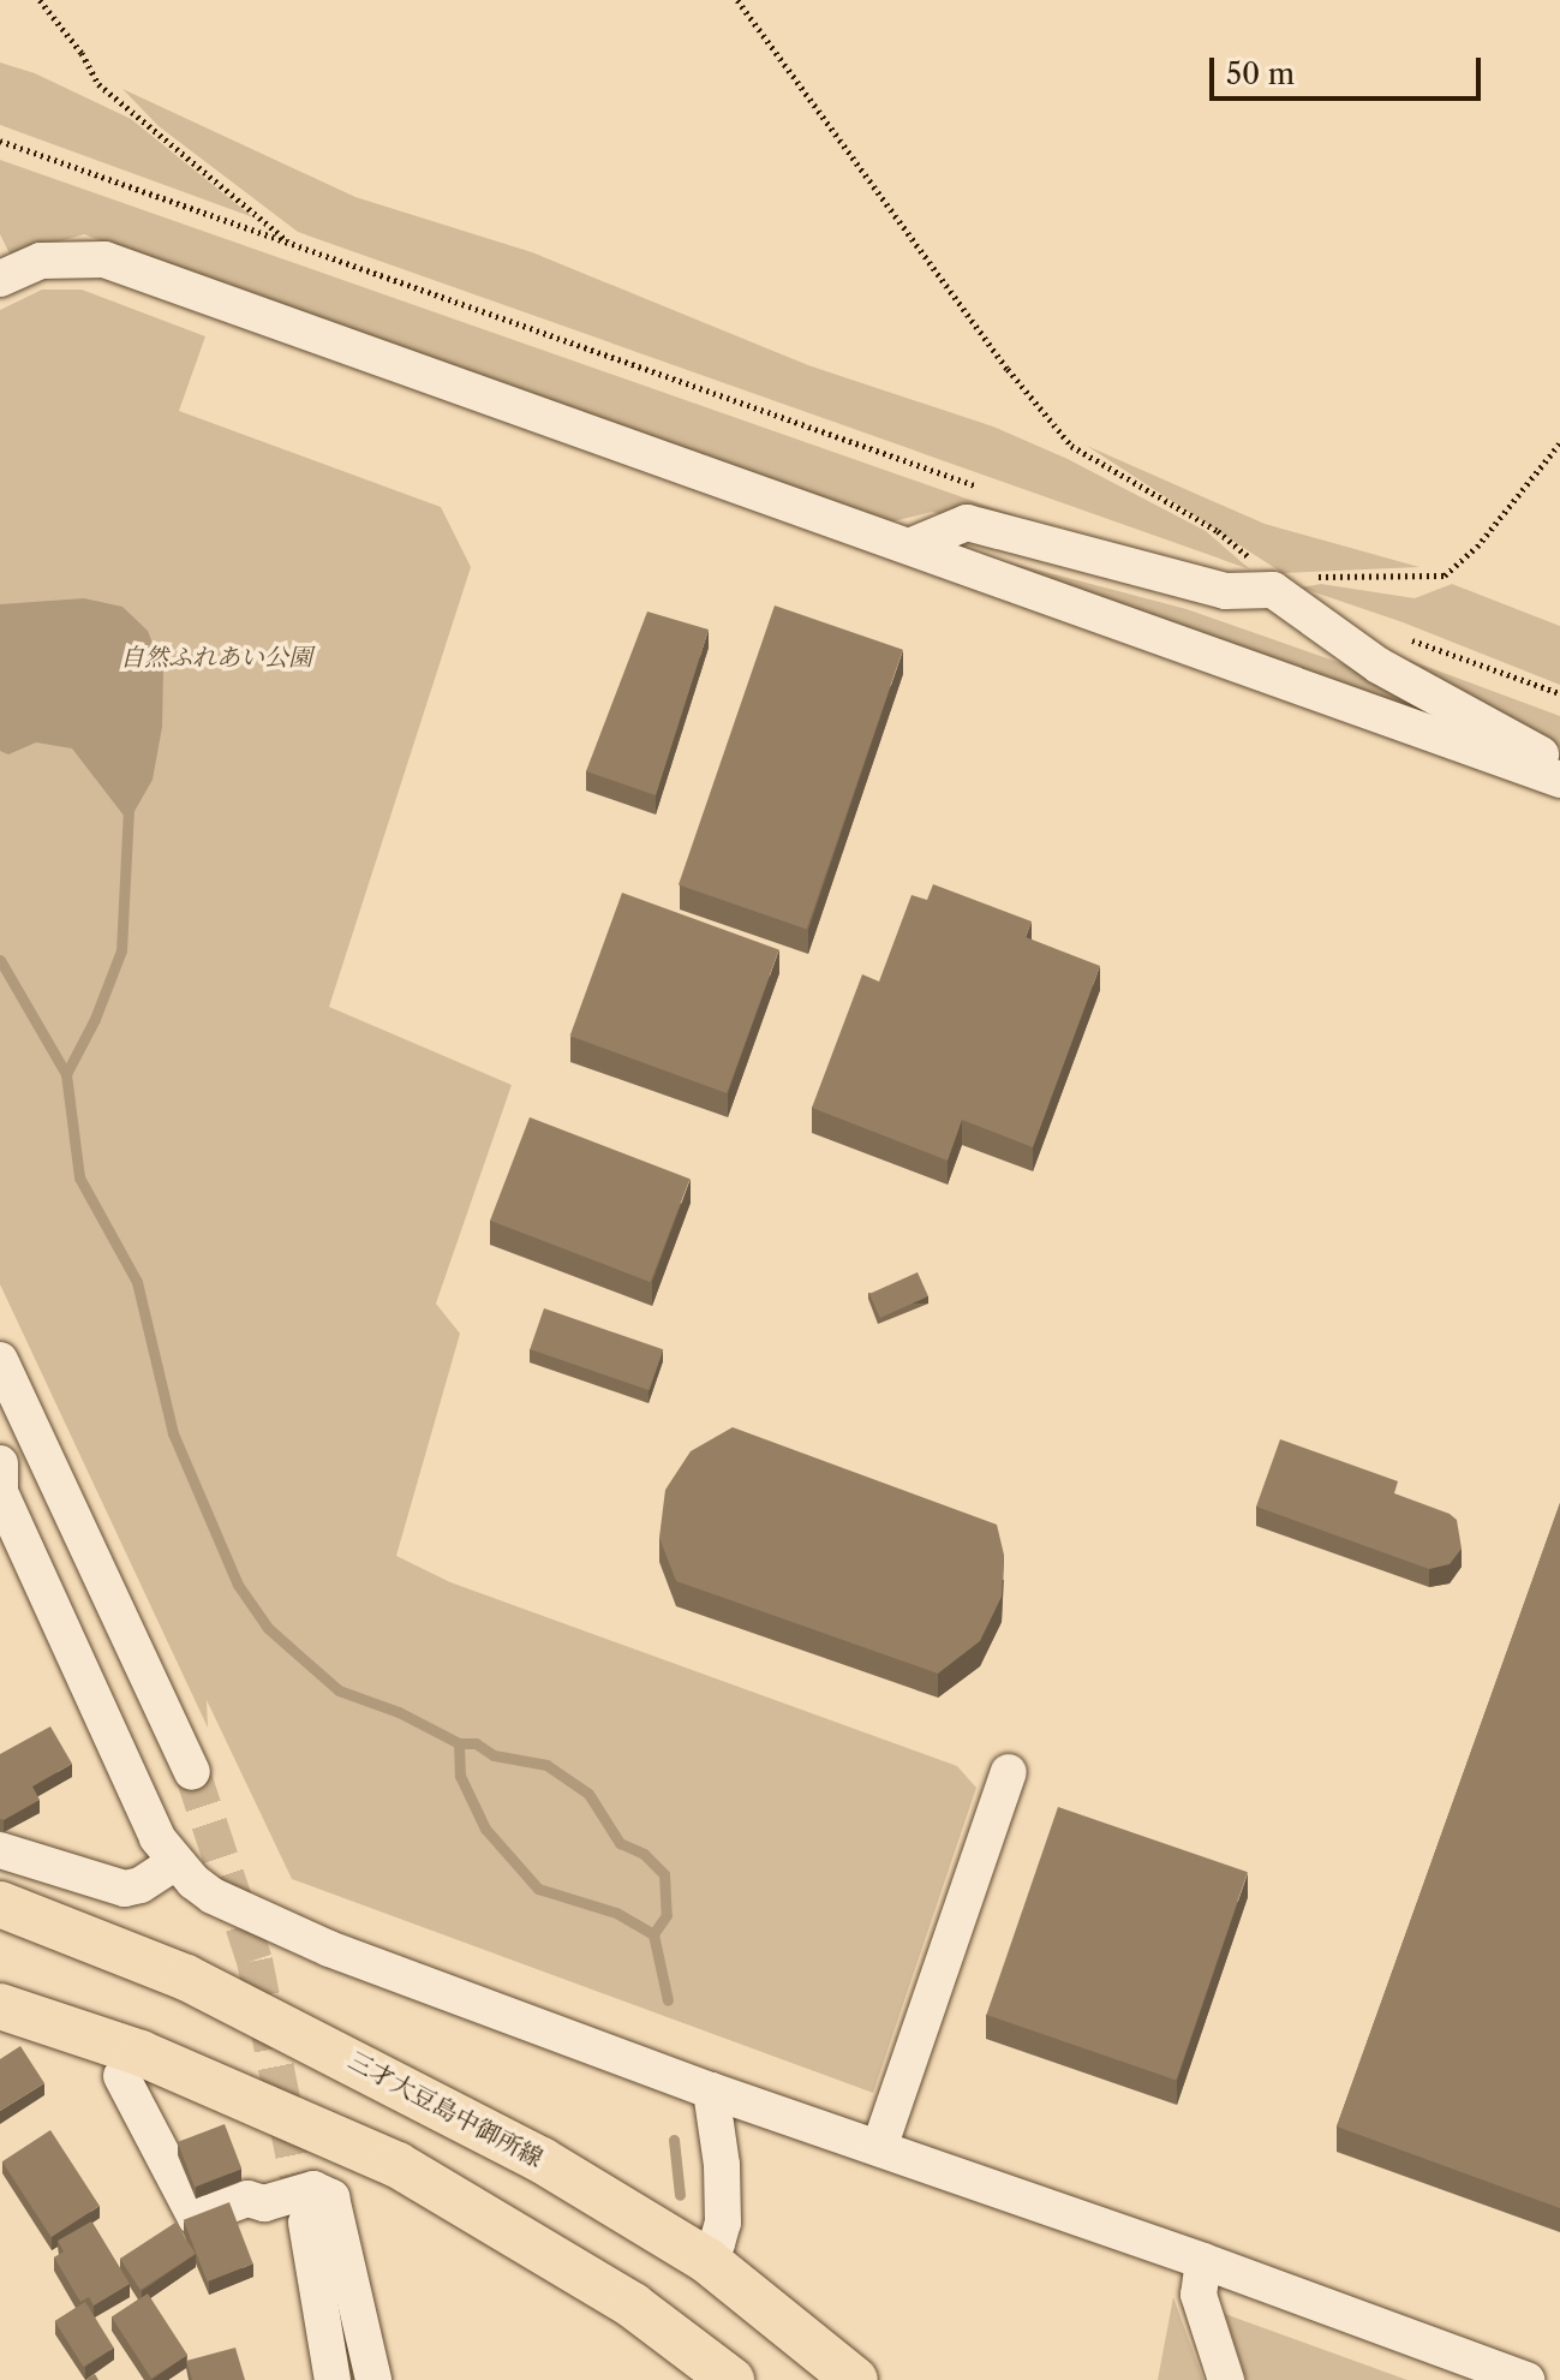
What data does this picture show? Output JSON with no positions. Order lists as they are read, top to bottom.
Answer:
{
  "streets": {
    "main road": ["三才大豆島中御所線"]
  },
  "parks": ["自然ふれあい公園"],
  "scale_bar": "50 m"
}
